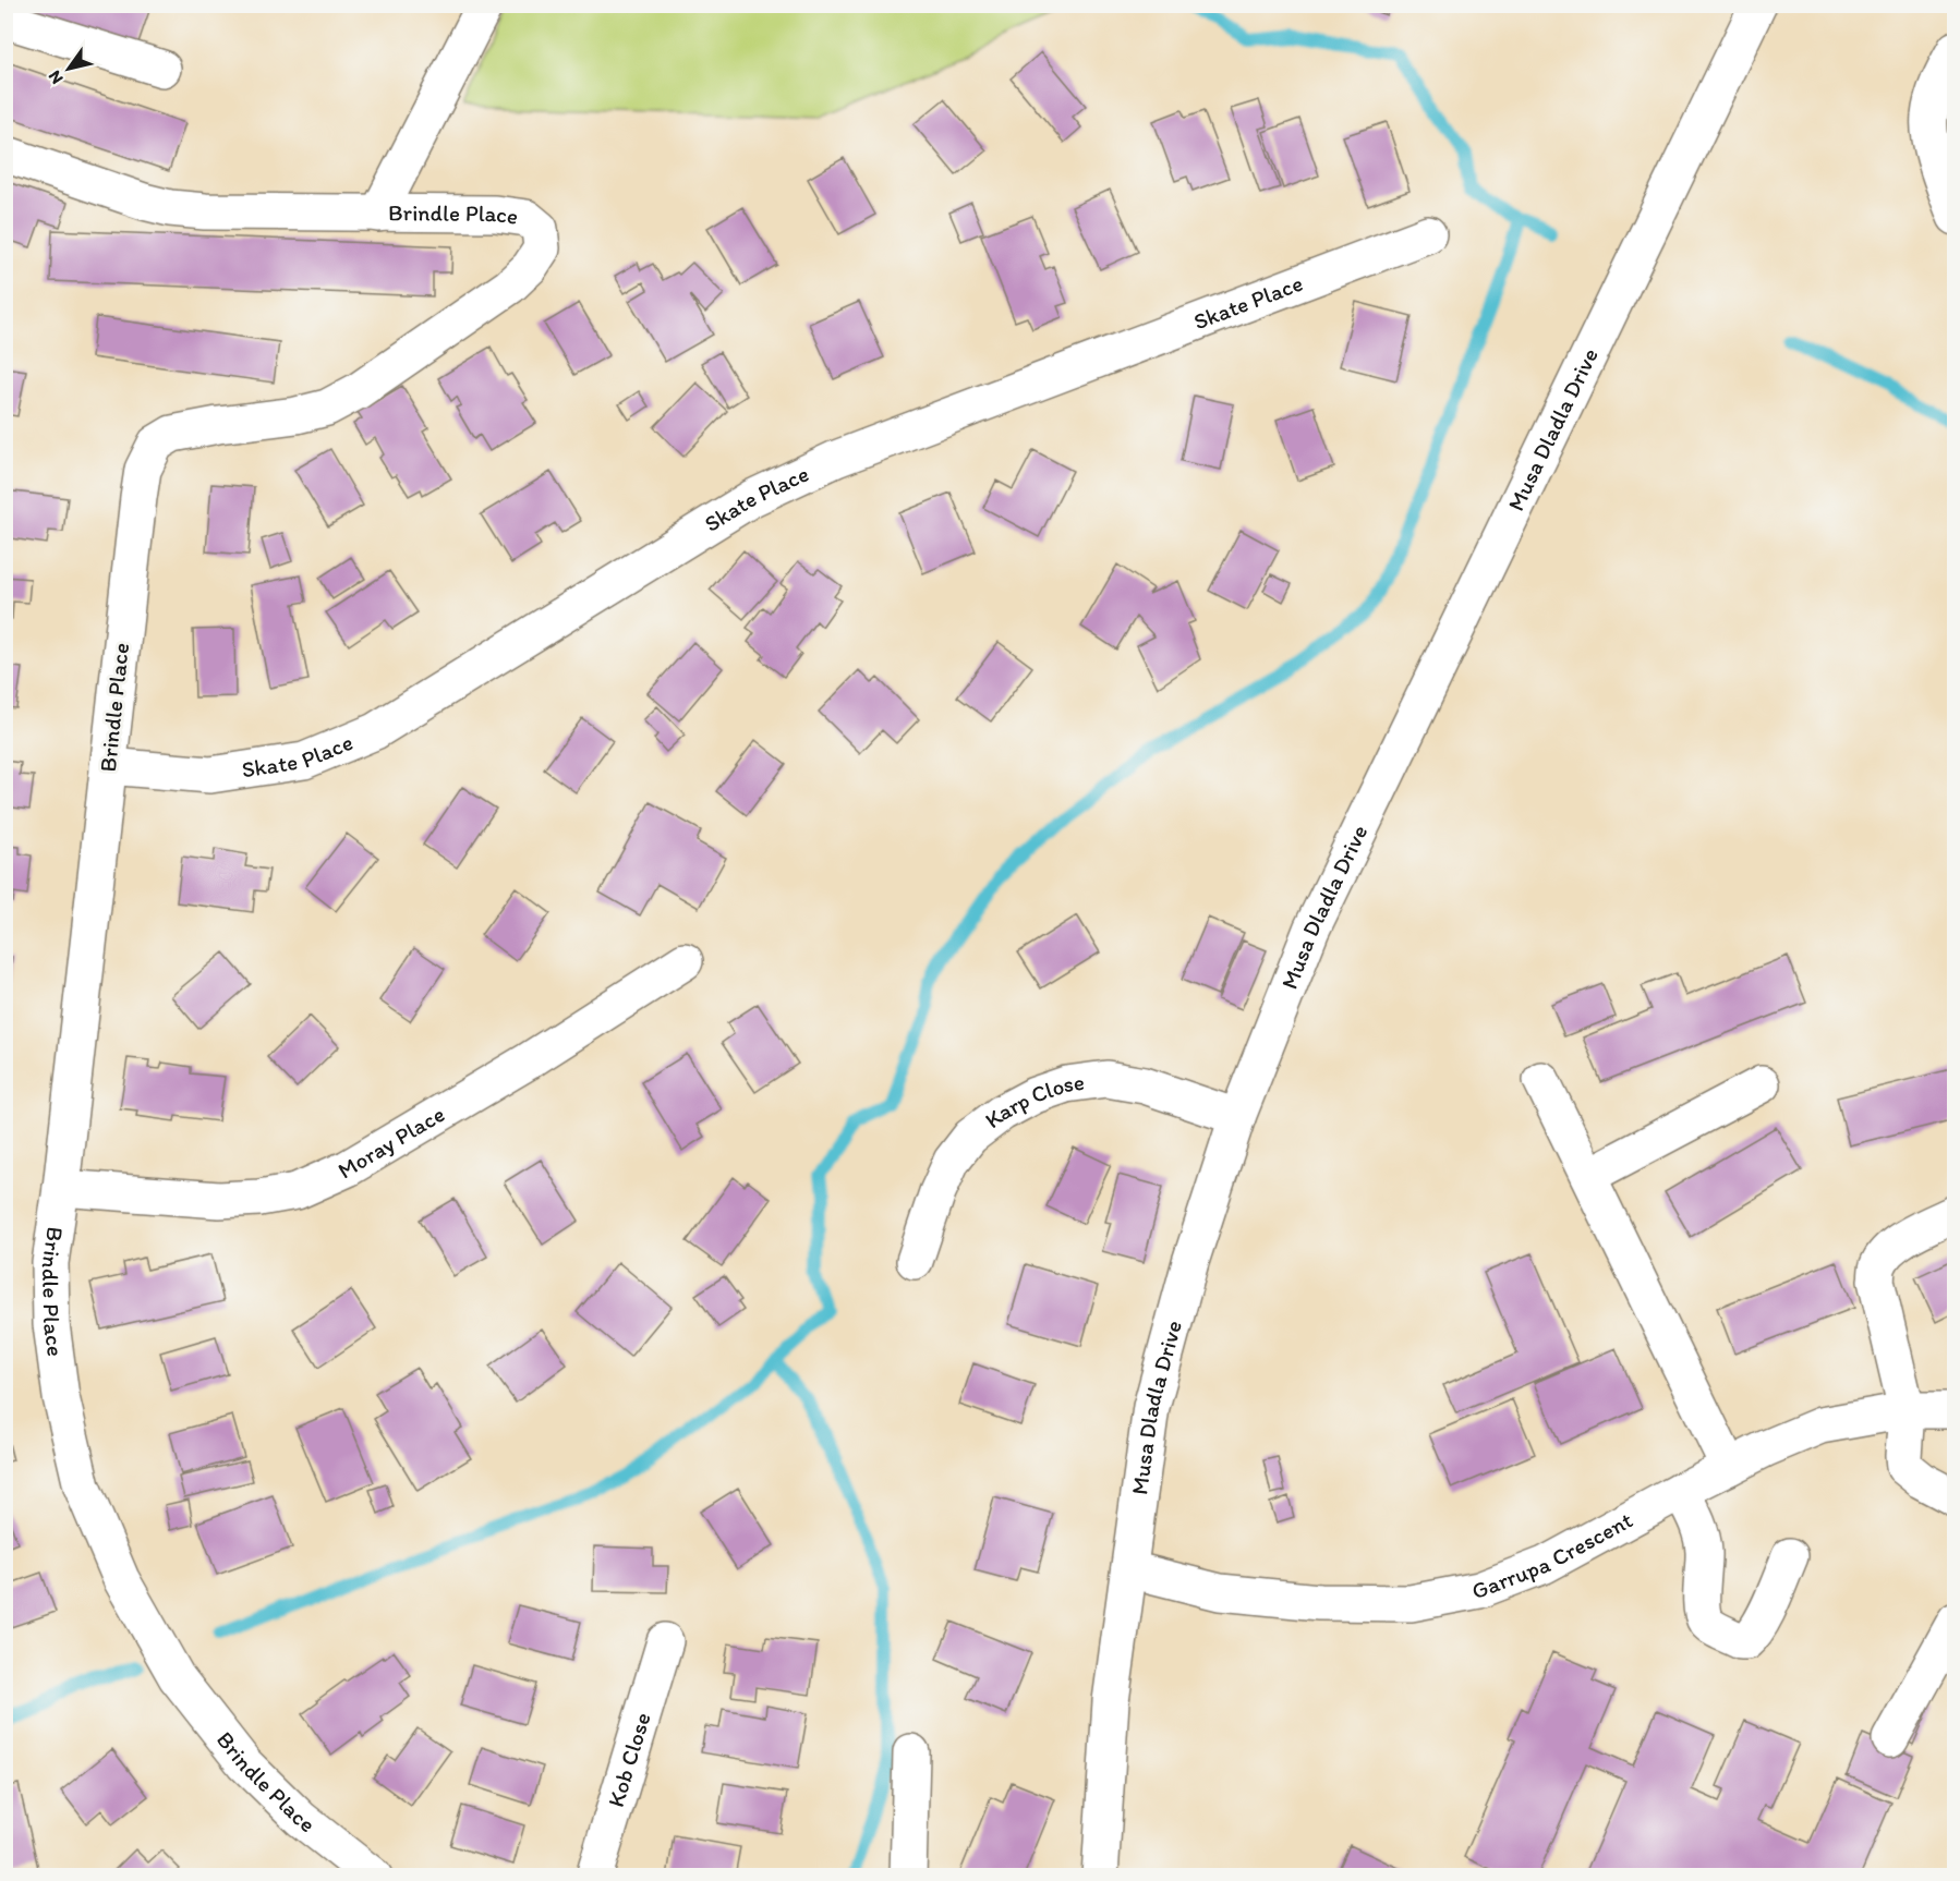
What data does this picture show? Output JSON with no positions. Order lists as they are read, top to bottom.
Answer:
{
  "streets": {
    "street": [
      "Brindle Place",
      "Skate Place",
      "Musa Dladla Drive",
      "Karp Close",
      "Moray Place",
      "Garrupa Crescent",
      "Kob Close"
    ]
  },
  "crossings": [
    ["Brindle Place", "Skate Place"],
    ["Brindle Place", "Moray Place"],
    ["Musa Dladla Drive", "Karp Close"],
    ["Musa Dladla Drive", "Garrupa Crescent"]
  ],
  "north": "bottom left"
}
